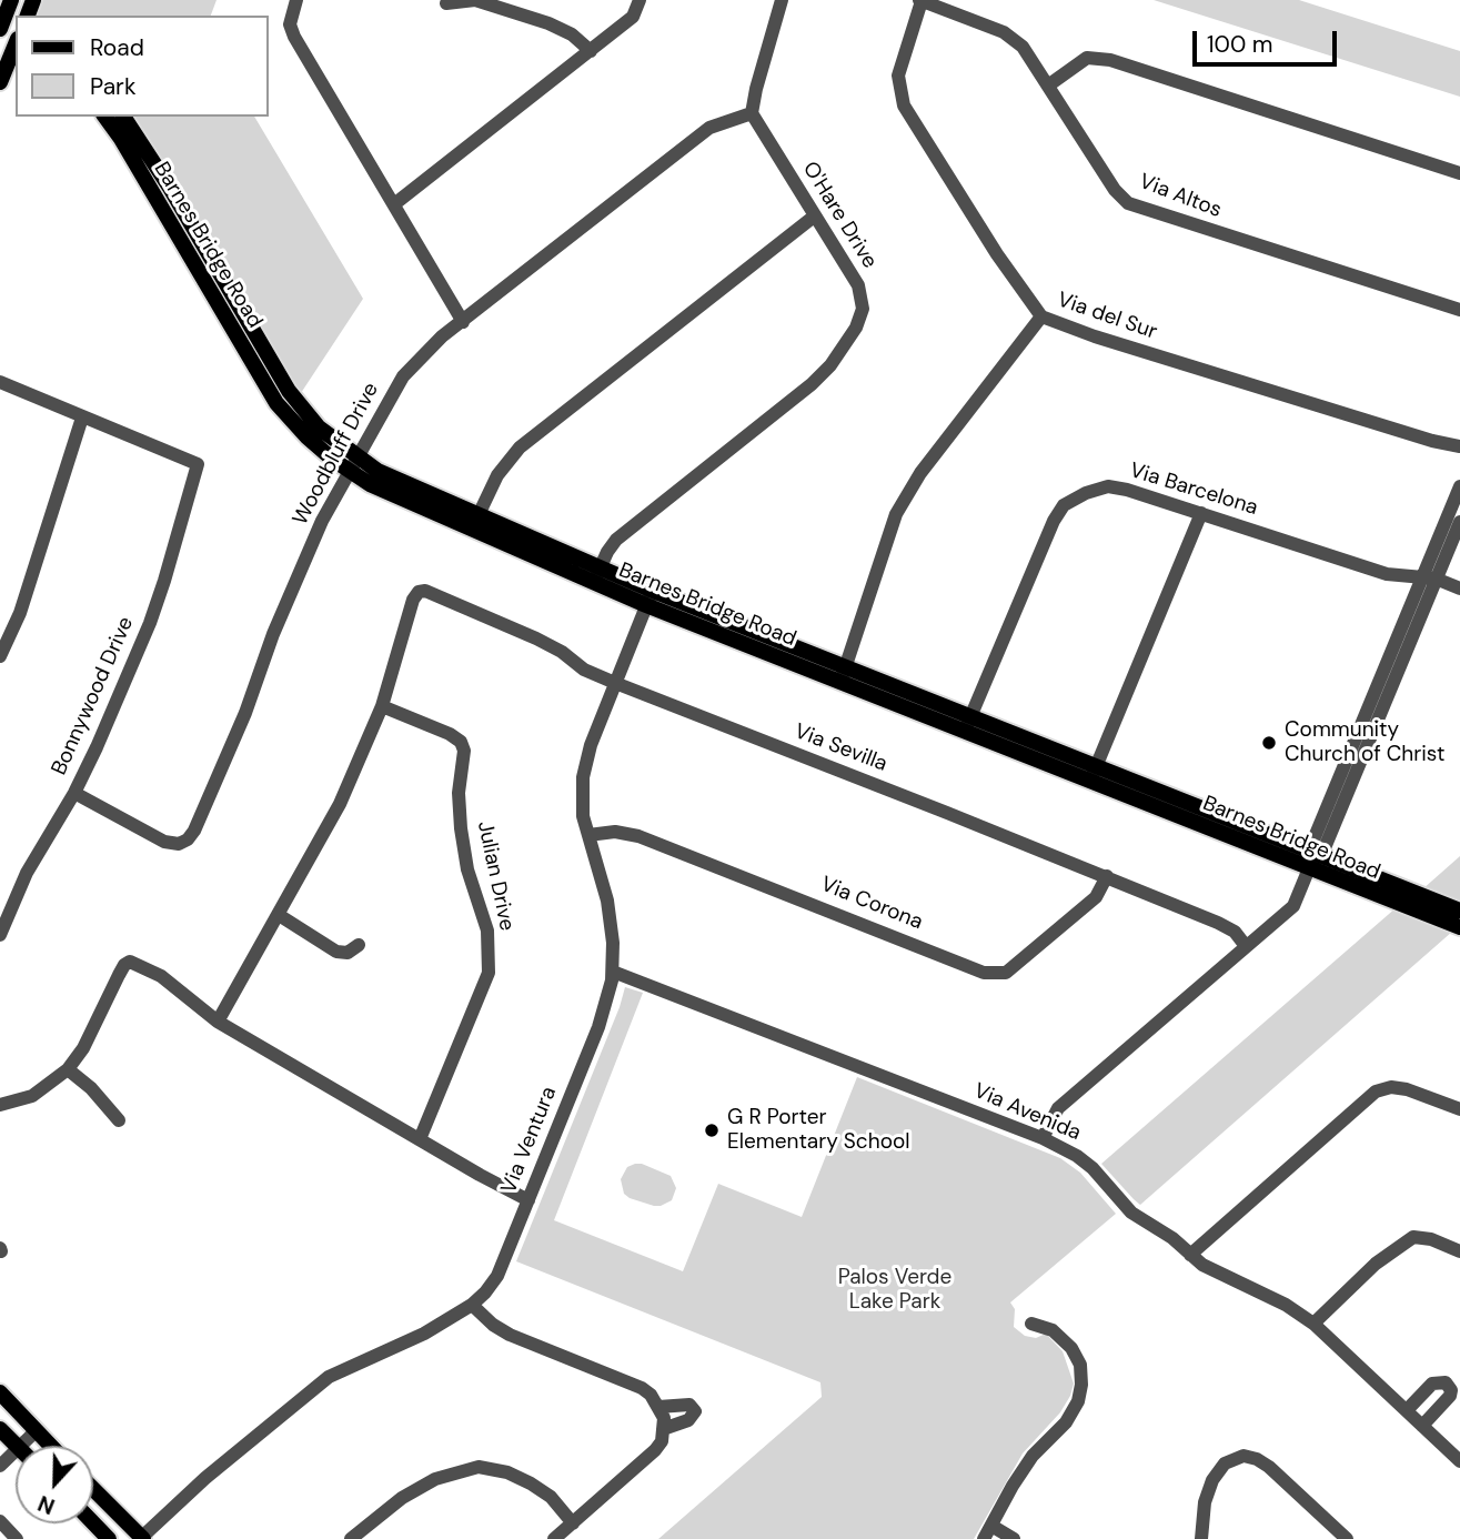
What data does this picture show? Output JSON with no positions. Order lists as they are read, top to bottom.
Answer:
{
  "streets": {
    "main road": ["Barnes Bridge Road"],
    "street": [
      "Via Altos",
      "O'Hare Drive",
      "Via del Sur",
      "Woodbluff Drive",
      "Via Barcelona",
      "Bonnywood Drive",
      "Via Sevilla",
      "Julian Drive",
      "Via Corona",
      "Via Avenida",
      "Via Ventura"
    ]
  },
  "crossings": [
    ["Via Altos", "Via del Sur"],
    ["O'Hare Drive", "Barnes Bridge Road"],
    ["O'Hare Drive", "Woodbluff Drive"],
    ["Barnes Bridge Road", "Woodbluff Drive"],
    ["Barnes Bridge Road", "Via Barcelona"],
    ["Barnes Bridge Road", "Via Ventura"],
    ["Woodbluff Drive", "Bonnywood Drive"],
    ["Via Sevilla", "Julian Drive"],
    ["Via Sevilla", "Via Corona"],
    ["Via Sevilla", "Via Ventura"],
    ["Via Corona", "Via Ventura"],
    ["Via Avenida", "Via Ventura"]
  ],
  "parks": ["Palos Verde Lake Park"],
  "places": ["Community Church of Christ", "G R Porter Elementary School"],
  "legend": ["Road", "Park"],
  "scale_bar": "100 m",
  "north": "bottom"
}
